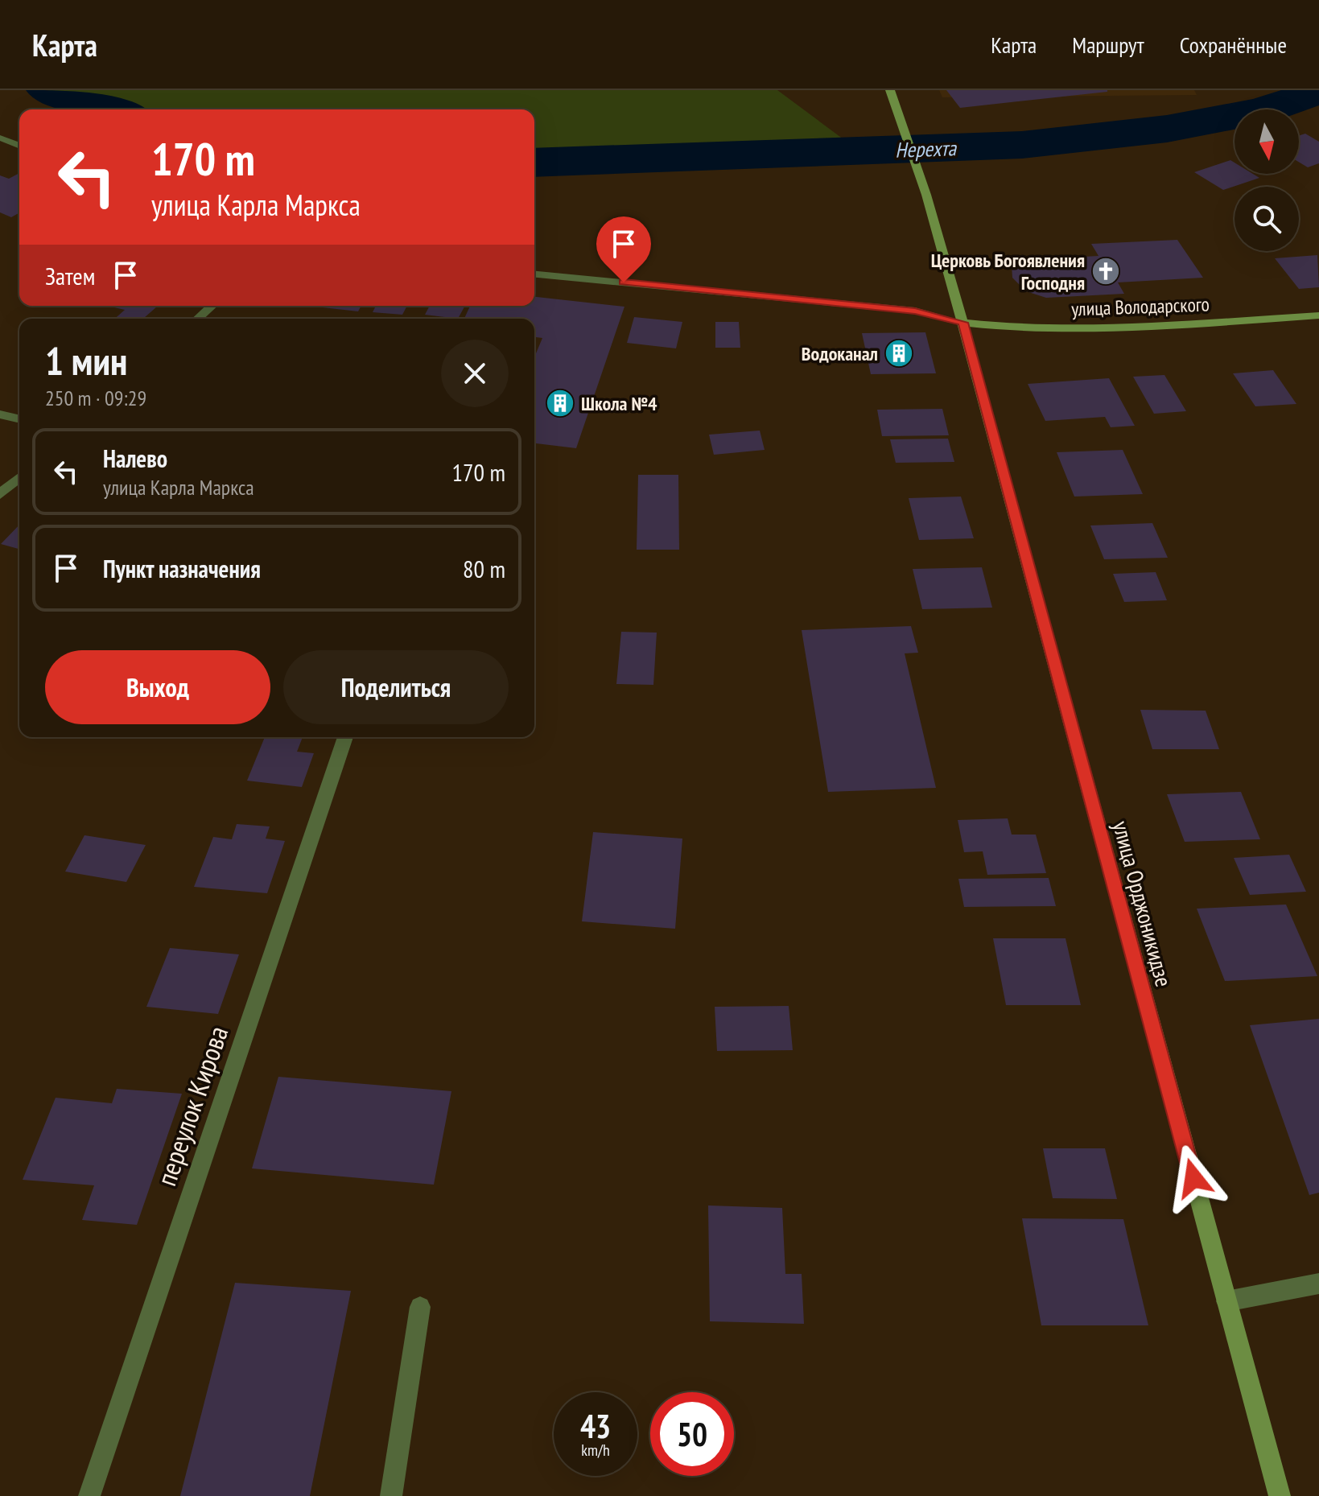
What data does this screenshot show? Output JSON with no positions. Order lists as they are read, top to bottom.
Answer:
{
  "streets": {
    "main road": ["улица Володарского", "улица Орджоникидзе"],
    "street": ["переулок Кирова"]
  },
  "crossings": [
    ["улица Володарского", "улица Орджоникидзе"]
  ],
  "water": ["Нерехта"],
  "places": {
    "church": ["Церковь Богоявления Господня"],
    "building": ["Водоканал", "Школа №4"]
  },
  "north": "bottom",
  "page": {
    "header": "Карта",
    "nav": ["Карта", "Маршрут", "Сохранённые"],
    "turn": ["170 m", "улица Карла Маркса"],
    "then": "Затем",
    "heading": ["1 мин", "250 m · 09:29"],
    "list": [
      {
        "name": "Налево",
        "note": "улица Карла Маркса",
        "value": "170 m"
      },
      {
        "name": "Пункт назначения",
        "value": "80 m"
      }
    ],
    "buttons": ["Выход", "Поделиться"],
    "speed": "43 km/h",
    "limit": "50"
  }
}
